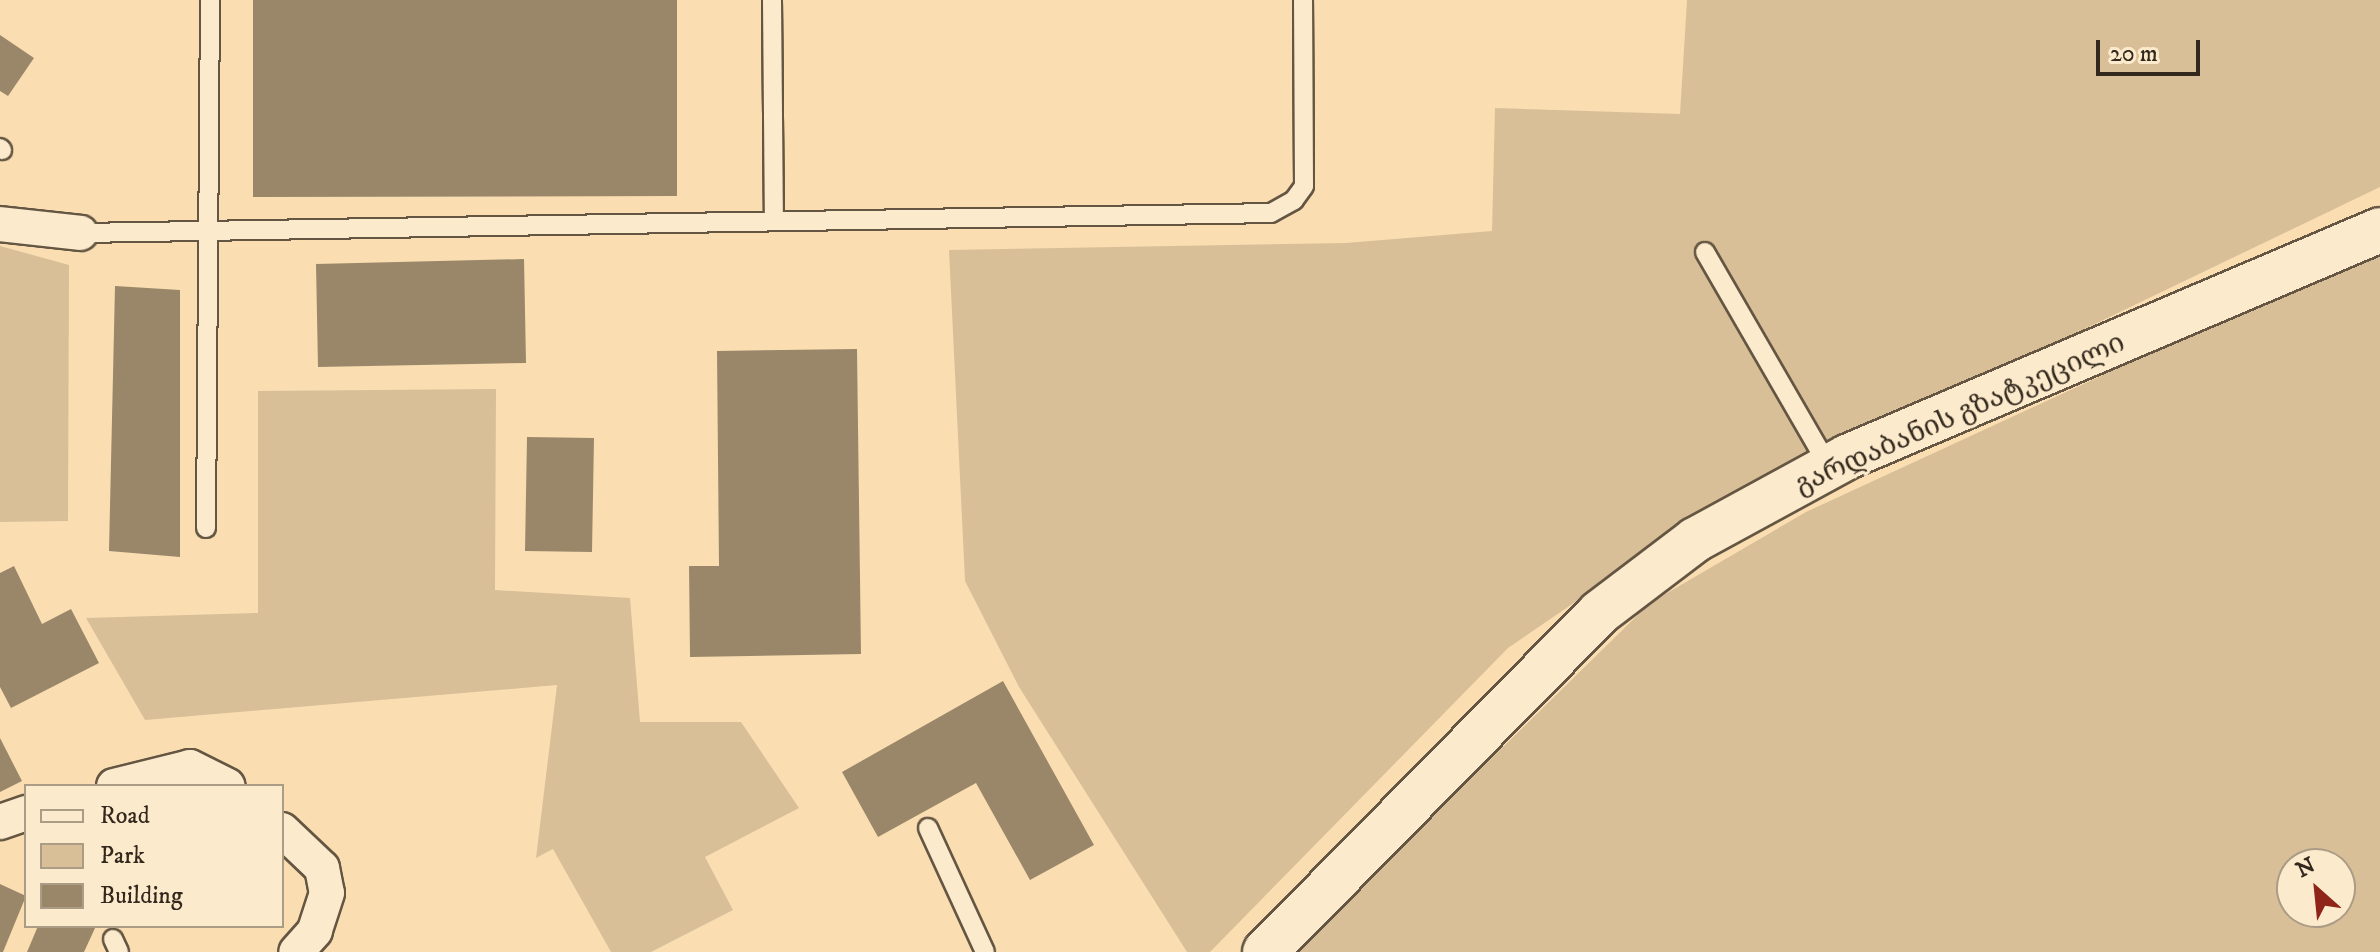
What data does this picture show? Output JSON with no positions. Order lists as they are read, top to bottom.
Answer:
{
  "streets": {
    "main road": ["გარდაბანის გზატკეცილი"]
  },
  "legend": ["Road", "Park", "Building"],
  "scale_bar": "20 m",
  "north": "top left"
}
